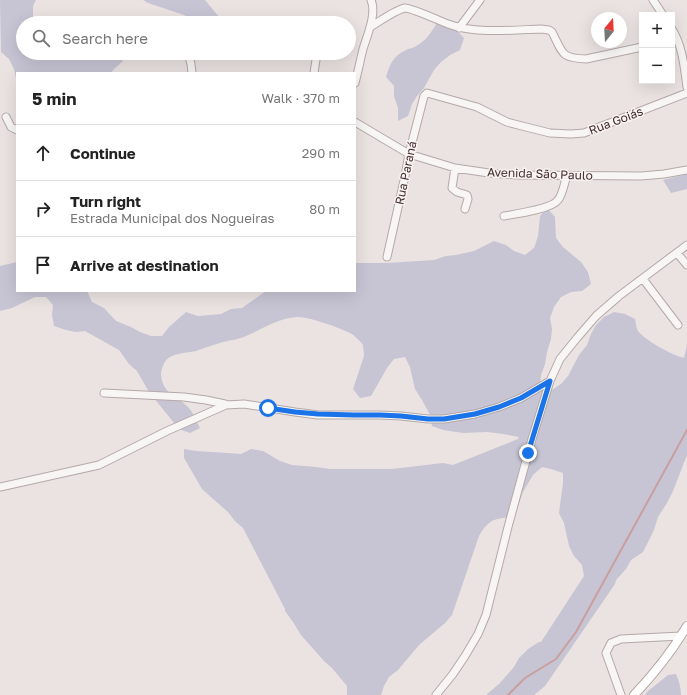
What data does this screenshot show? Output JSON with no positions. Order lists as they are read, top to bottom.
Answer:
{
  "streets": {
    "street": ["Rua Goiás", "Rua Paraná", "Avenida São Paulo"]
  },
  "crossings": [
    ["Rua Goiás", "Rua Paraná"],
    ["Rua Paraná", "Avenida São Paulo"]
  ],
  "north": "top",
  "page": {
    "map_buttons": ["+", "−"],
    "search": "Search here",
    "heading": ["5 min", "Walk · 370 m"],
    "list": [
      ["Continue", "290 m"],
      ["Turn right", "Estrada Municipal dos Nogueiras", "80 m"],
      "Arrive at destination"
    ]
  }
}
